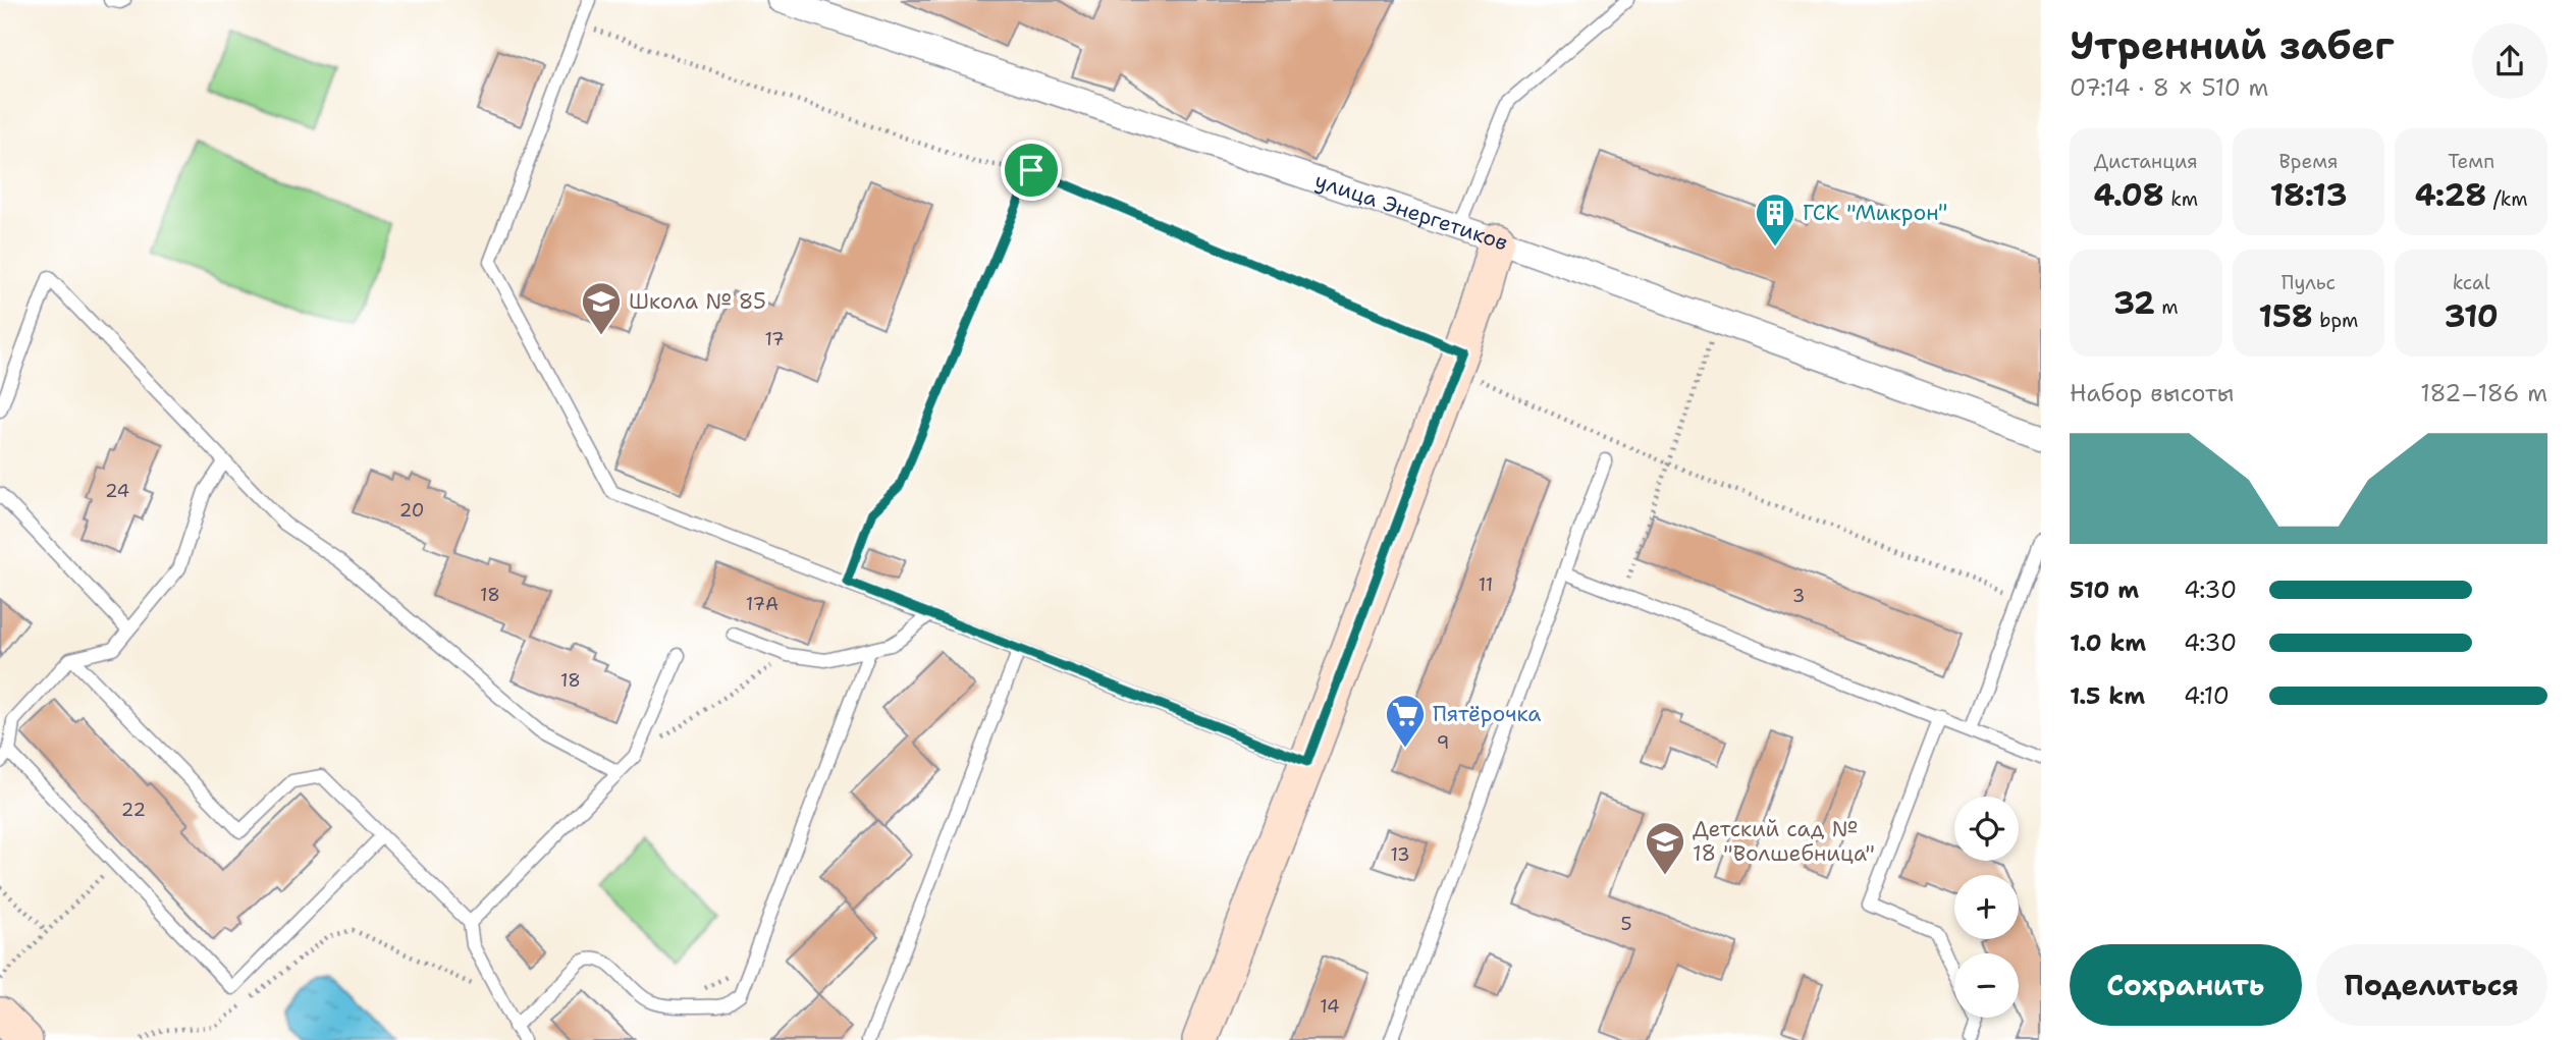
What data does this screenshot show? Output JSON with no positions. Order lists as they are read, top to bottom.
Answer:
{
  "streets": {
    "street": ["улица Энергетиков"]
  },
  "places": {
    "building": ["ГСК \"Микрон\""],
    "school or university": ["Школа № 85", "Детский сад № 18 \"Волшебница\""],
    "supermarket": ["Пятёрочка"]
  },
  "house_numbers": [
    "17",
    "24",
    "20",
    "11",
    "18",
    "3",
    "17А",
    "18",
    "9",
    "22",
    "13",
    "5",
    "14"
  ],
  "page": {
    "heading": ["Утренний забег", "07:14 · 8 × 510 m"],
    "stats": [
      ["Дистанция", "4.08 km"],
      ["Время", "18:13"],
      ["Темп", "4:28 /km"],
      ["32 m"],
      ["Пульс", "158 bpm"],
      ["kcal", "310"]
    ],
    "chart": ["Набор высоты", "182–186 m"],
    "list": [
      {
        "name": "510 m",
        "note": "4:30"
      },
      {
        "name": "1.0 km",
        "note": "4:30"
      },
      {
        "name": "1.5 km",
        "note": "4:10"
      }
    ],
    "map_buttons": ["+", "−"],
    "buttons": ["Сохранить", "Поделиться"]
  }
}
